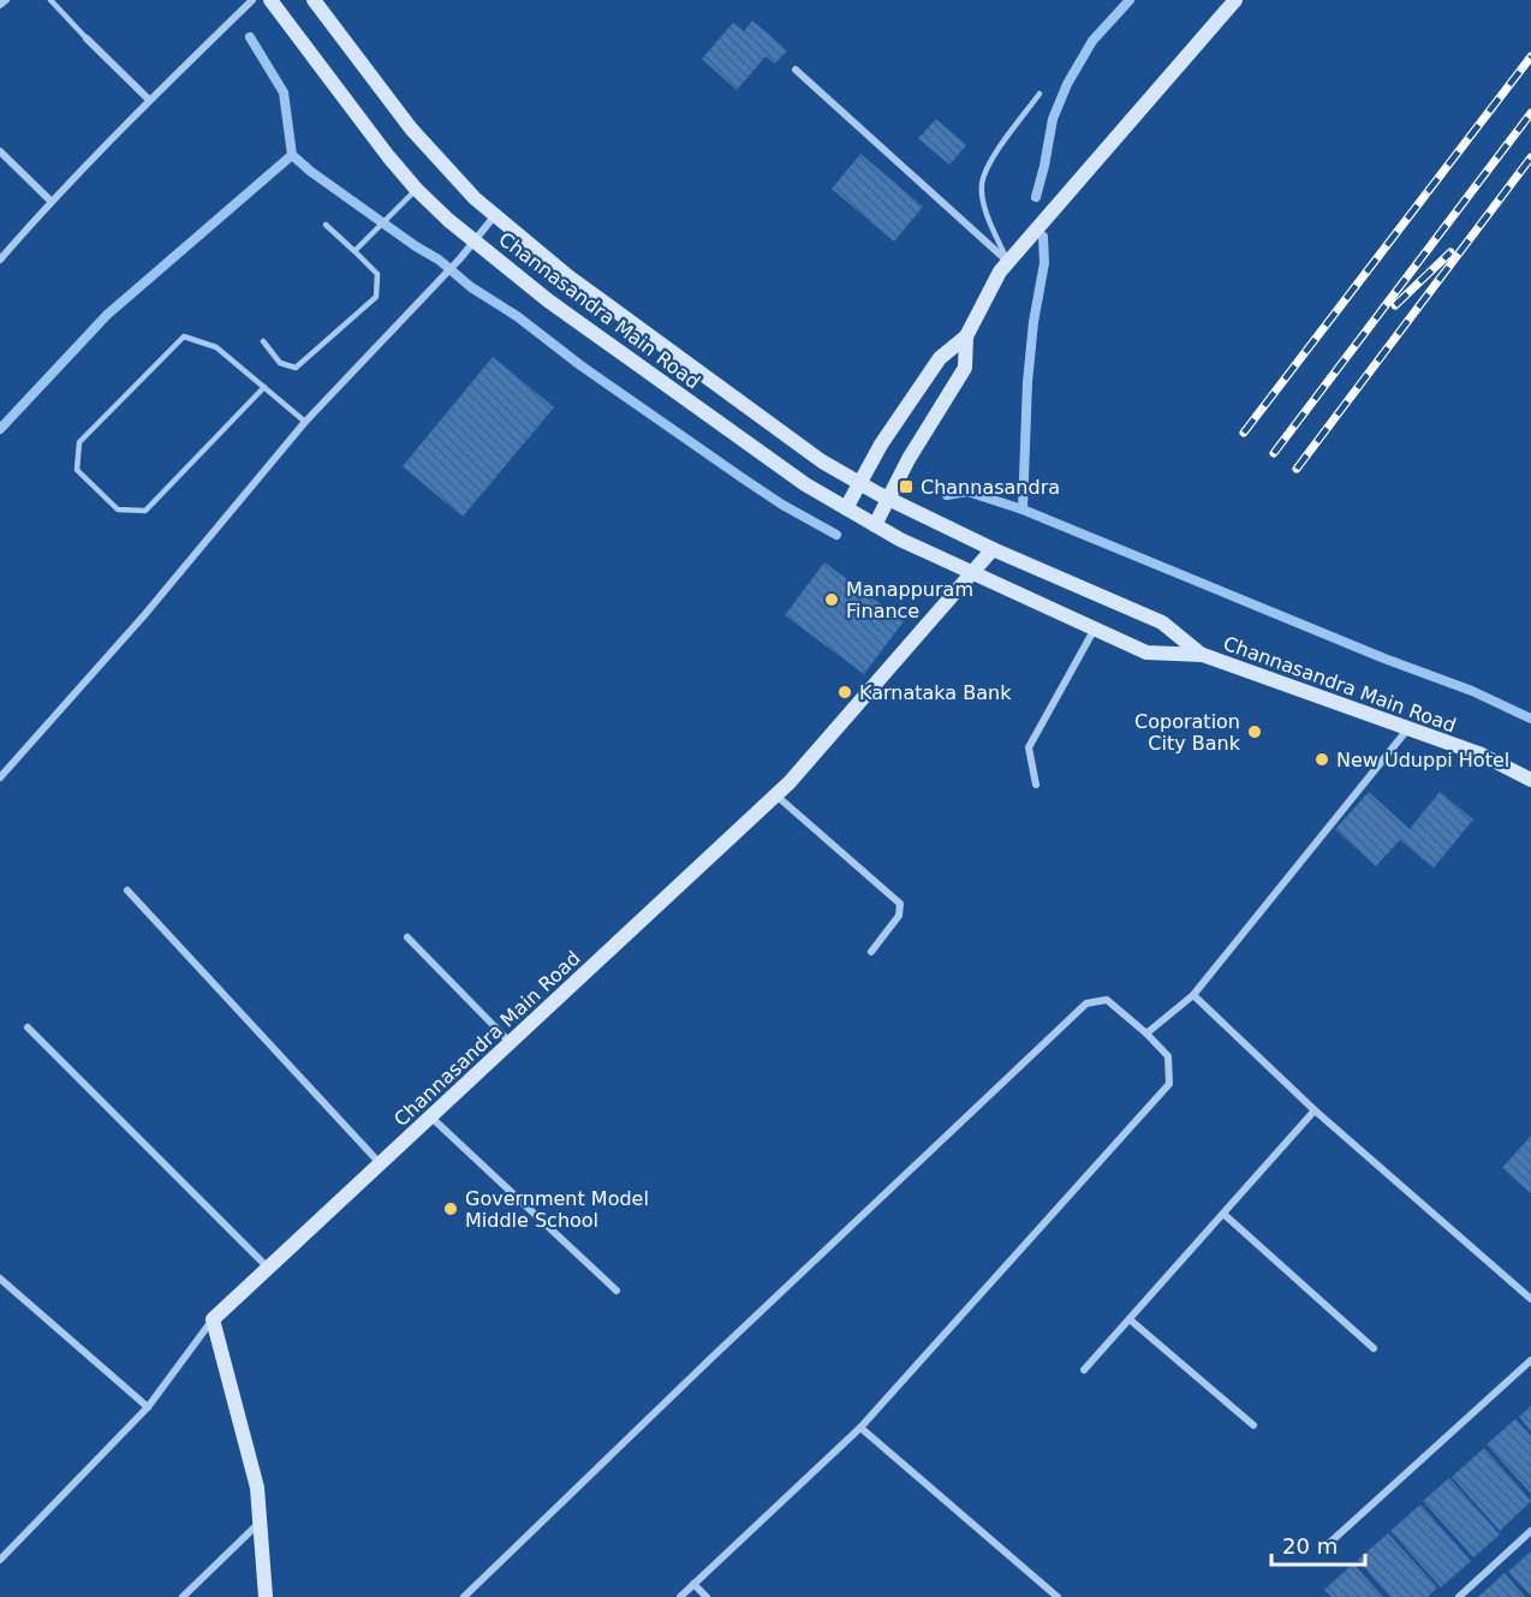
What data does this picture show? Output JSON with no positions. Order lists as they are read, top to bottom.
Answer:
{
  "streets": {
    "main road": ["Channasandra Main Road"]
  },
  "places": {
    "transit": ["Channasandra"],
    "other": [
      "Manappuram Finance",
      "Karnataka Bank",
      "Coporation City Bank",
      "New Uduppi Hotel",
      "Government Model Middle School"
    ]
  },
  "scale_bar": "20 m"
}
